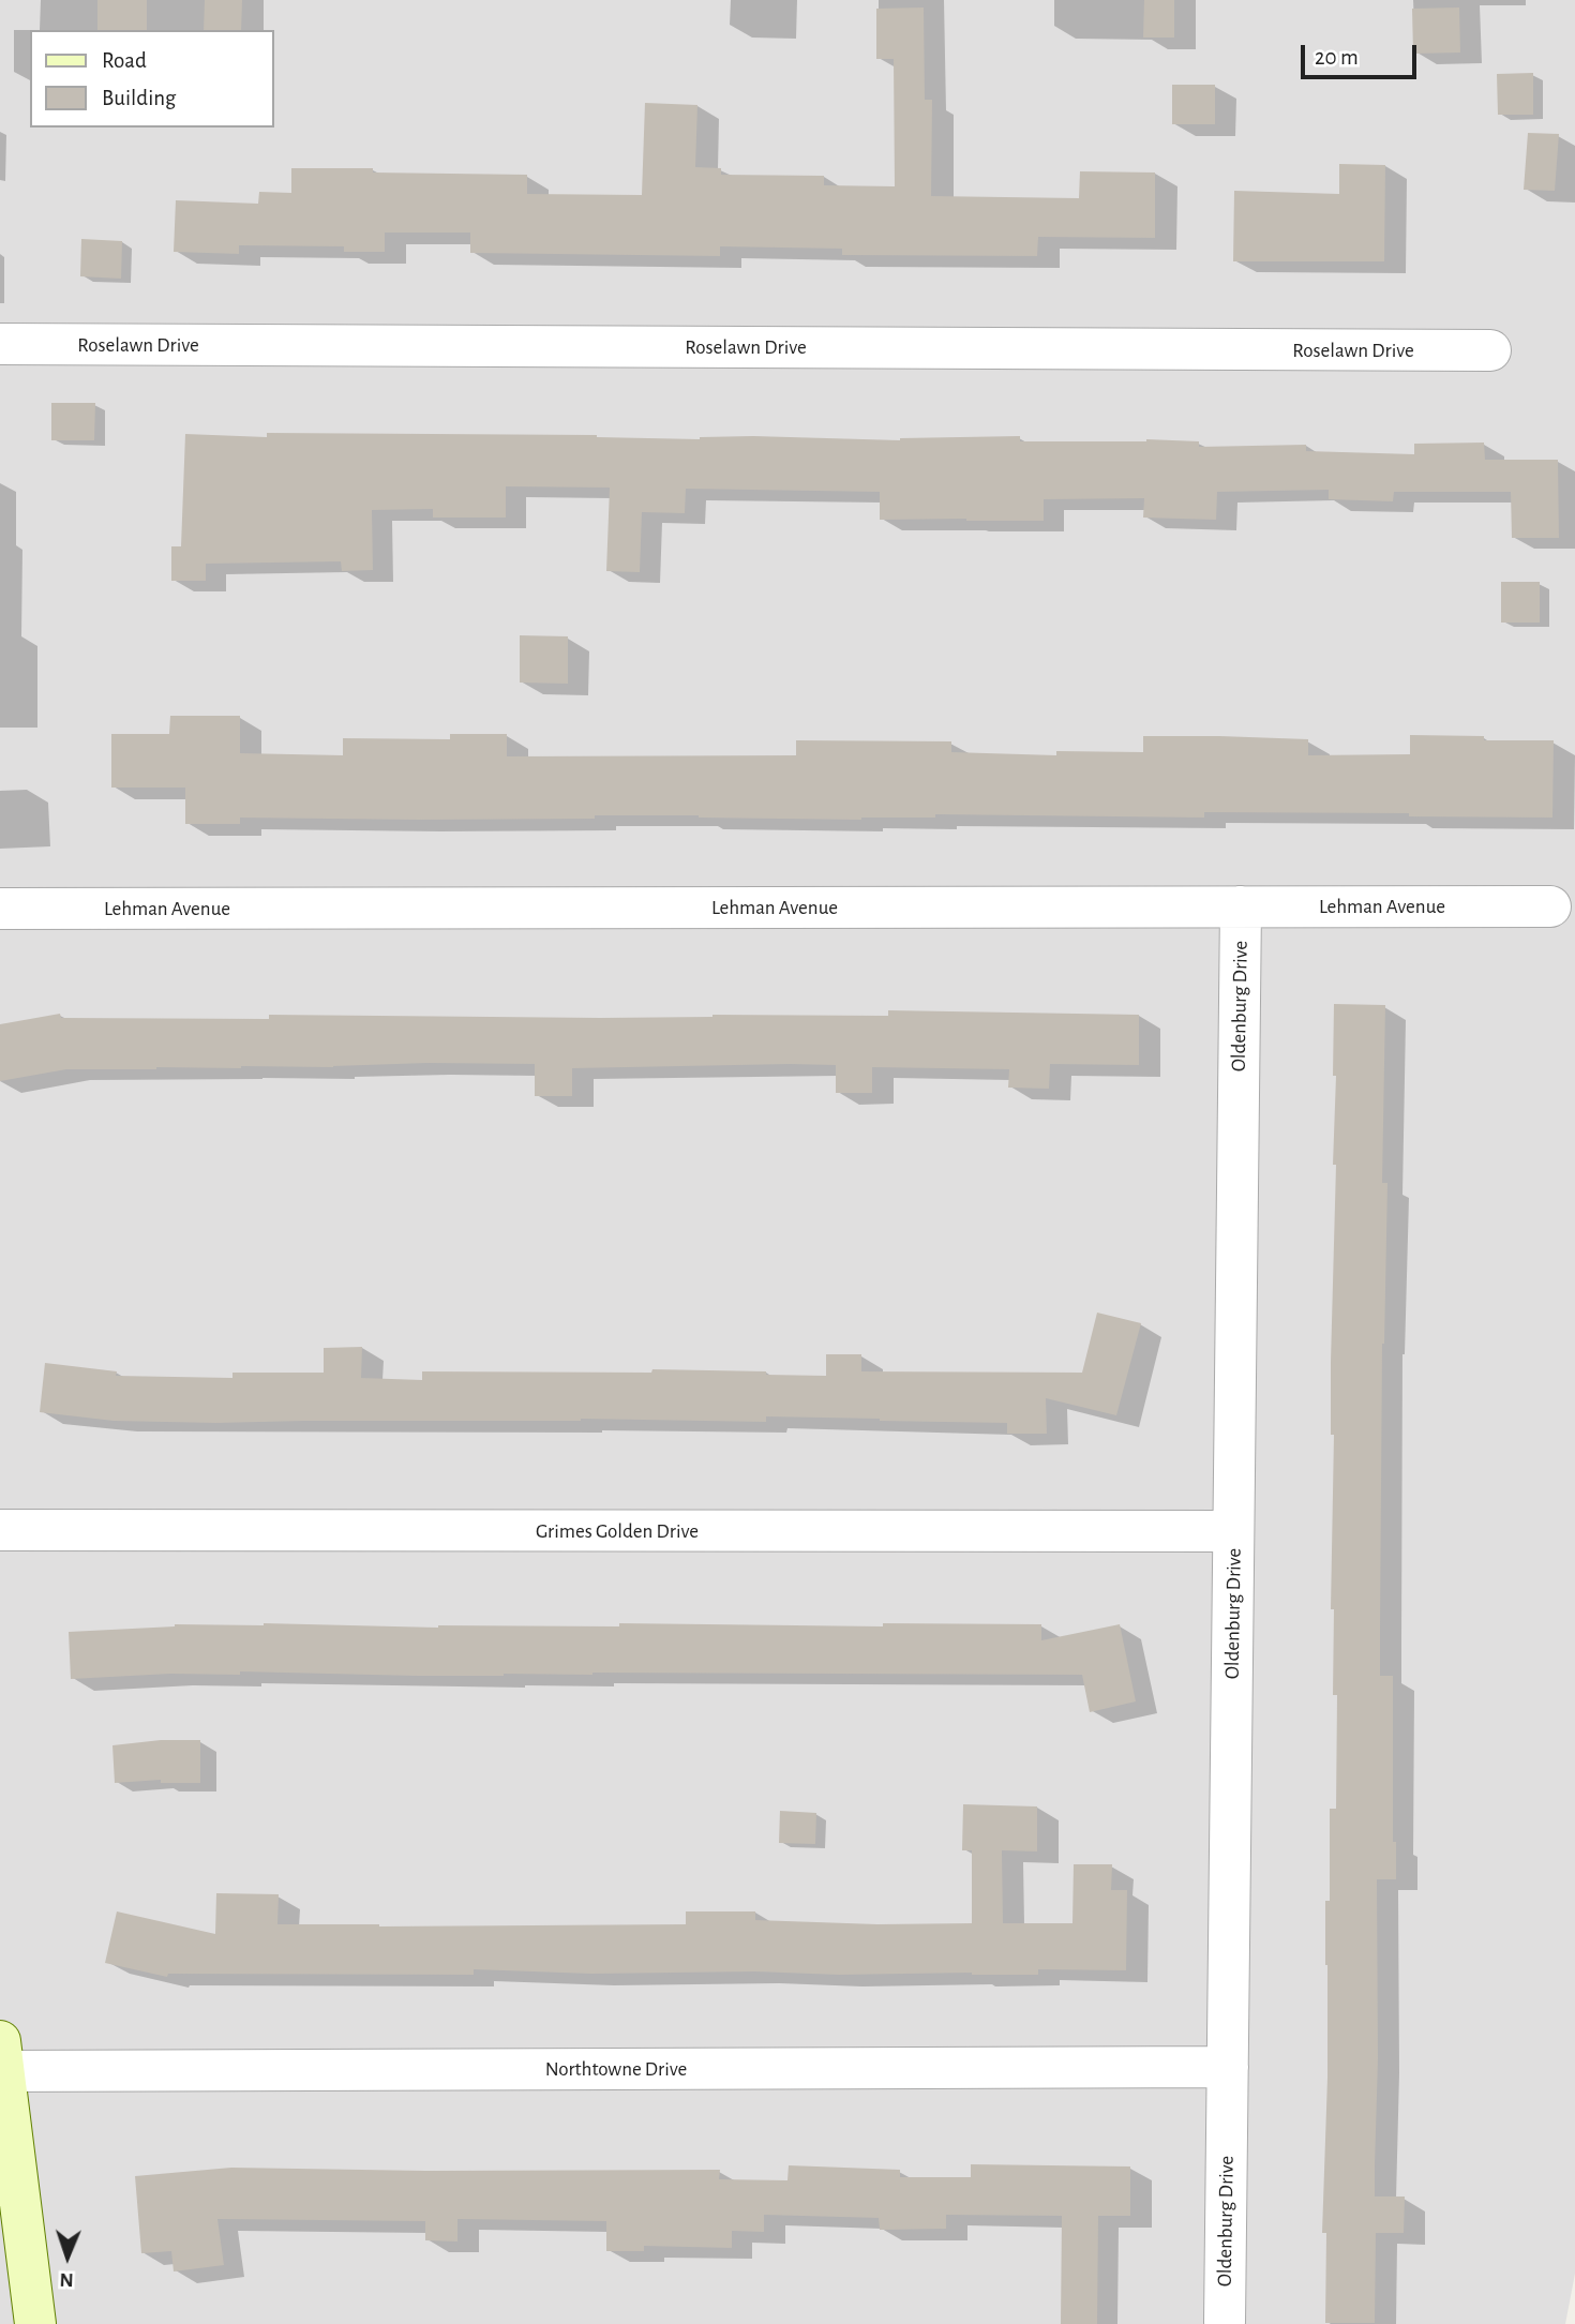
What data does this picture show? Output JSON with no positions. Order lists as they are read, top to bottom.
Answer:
{
  "streets": {
    "street": [
      "Roselawn Drive",
      "Lehman Avenue",
      "Oldenburg Drive",
      "Grimes Golden Drive",
      "Northtowne Drive"
    ]
  },
  "crossings": [
    ["Lehman Avenue", "Oldenburg Drive"],
    ["Oldenburg Drive", "Grimes Golden Drive"],
    ["Oldenburg Drive", "Northtowne Drive"]
  ],
  "legend": ["Road", "Building"],
  "scale_bar": "20 m",
  "north": "bottom"
}
